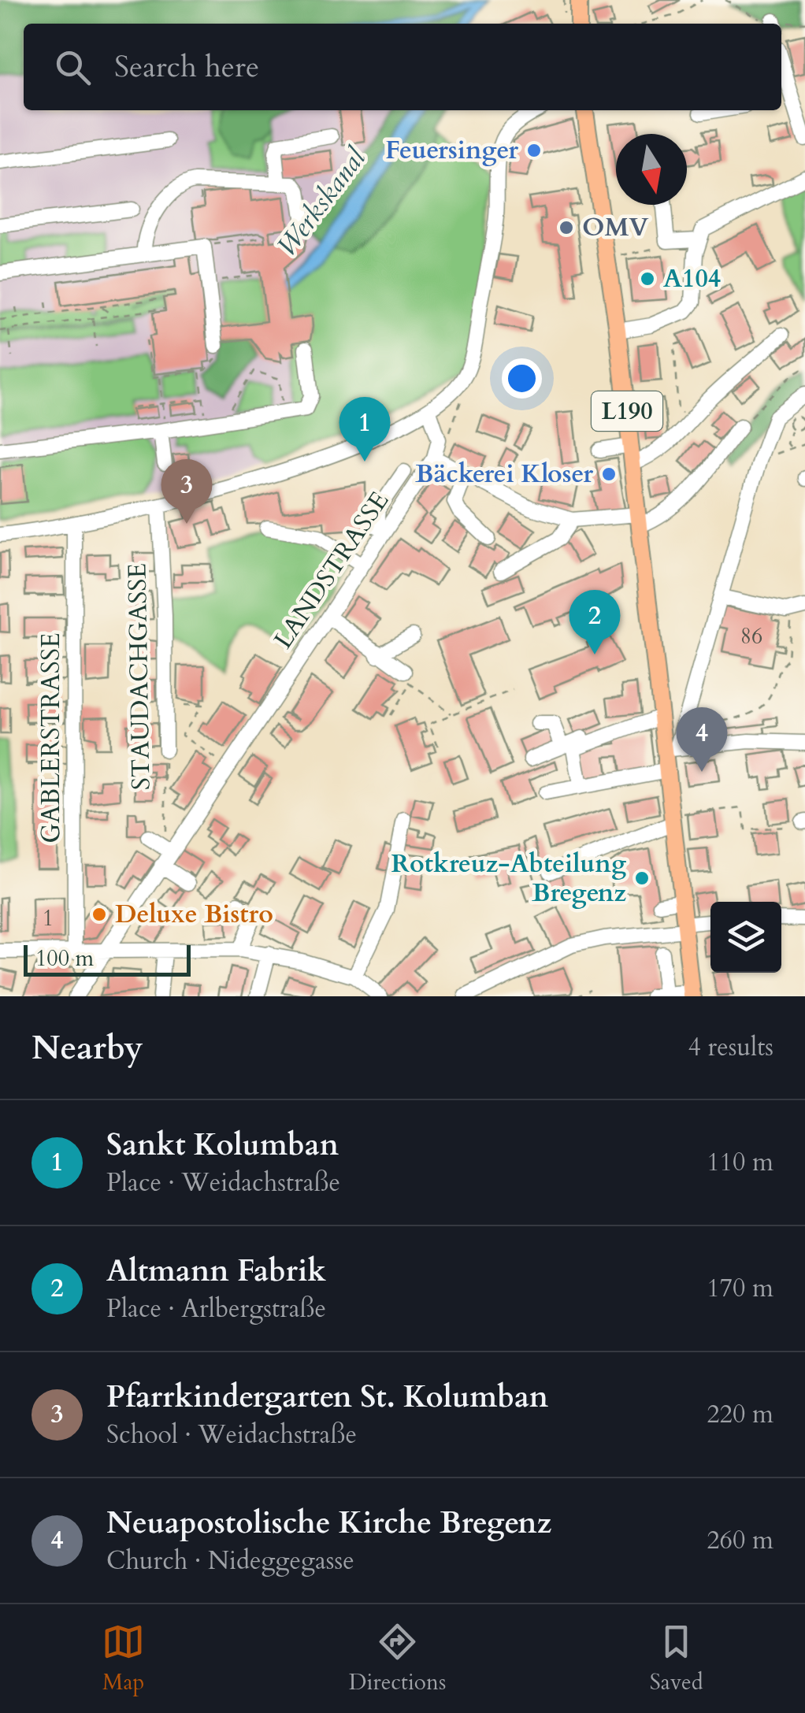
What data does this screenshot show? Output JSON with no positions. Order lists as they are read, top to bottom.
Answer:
{
  "streets": {
    "main road": ["L190"],
    "street": ["LANDSTRASSE", "STAUDACHGASSE", "GABLERSTRASSE"]
  },
  "crossings": [
    ["LANDSTRASSE", "STAUDACHGASSE"]
  ],
  "water": ["Werkskanal"],
  "places": [
    "Feuersinger",
    "OMV",
    "A104",
    "Bäckerei Kloser",
    "Rotkreuz-Abteilung Bregenz",
    "Deluxe Bistro"
  ],
  "house_numbers": ["86", "1"],
  "scale_bar": "100 m",
  "north": "bottom",
  "page": {
    "search": "Search here",
    "pins": [
      "1",
      "3",
      "2",
      "4"
    ],
    "scale": "100 m",
    "heading": ["Nearby", "4 results"],
    "list": [
      {
        "mark": "1",
        "name": "Sankt Kolumban",
        "note": "Place · Weidachstraße",
        "value": "110 m"
      },
      {
        "mark": "2",
        "name": "Altmann Fabrik",
        "note": "Place · Arlbergstraße",
        "value": "170 m"
      },
      {
        "mark": "3",
        "name": "Pfarrkindergarten St. Kolumban",
        "note": "School · Weidachstraße",
        "value": "220 m"
      },
      {
        "mark": "4",
        "name": "Neuapostolische Kirche Bregenz",
        "note": "Church · Nideggegasse",
        "value": "260 m"
      }
    ],
    "nav": ["Map", "Directions", "Saved"]
  }
}
